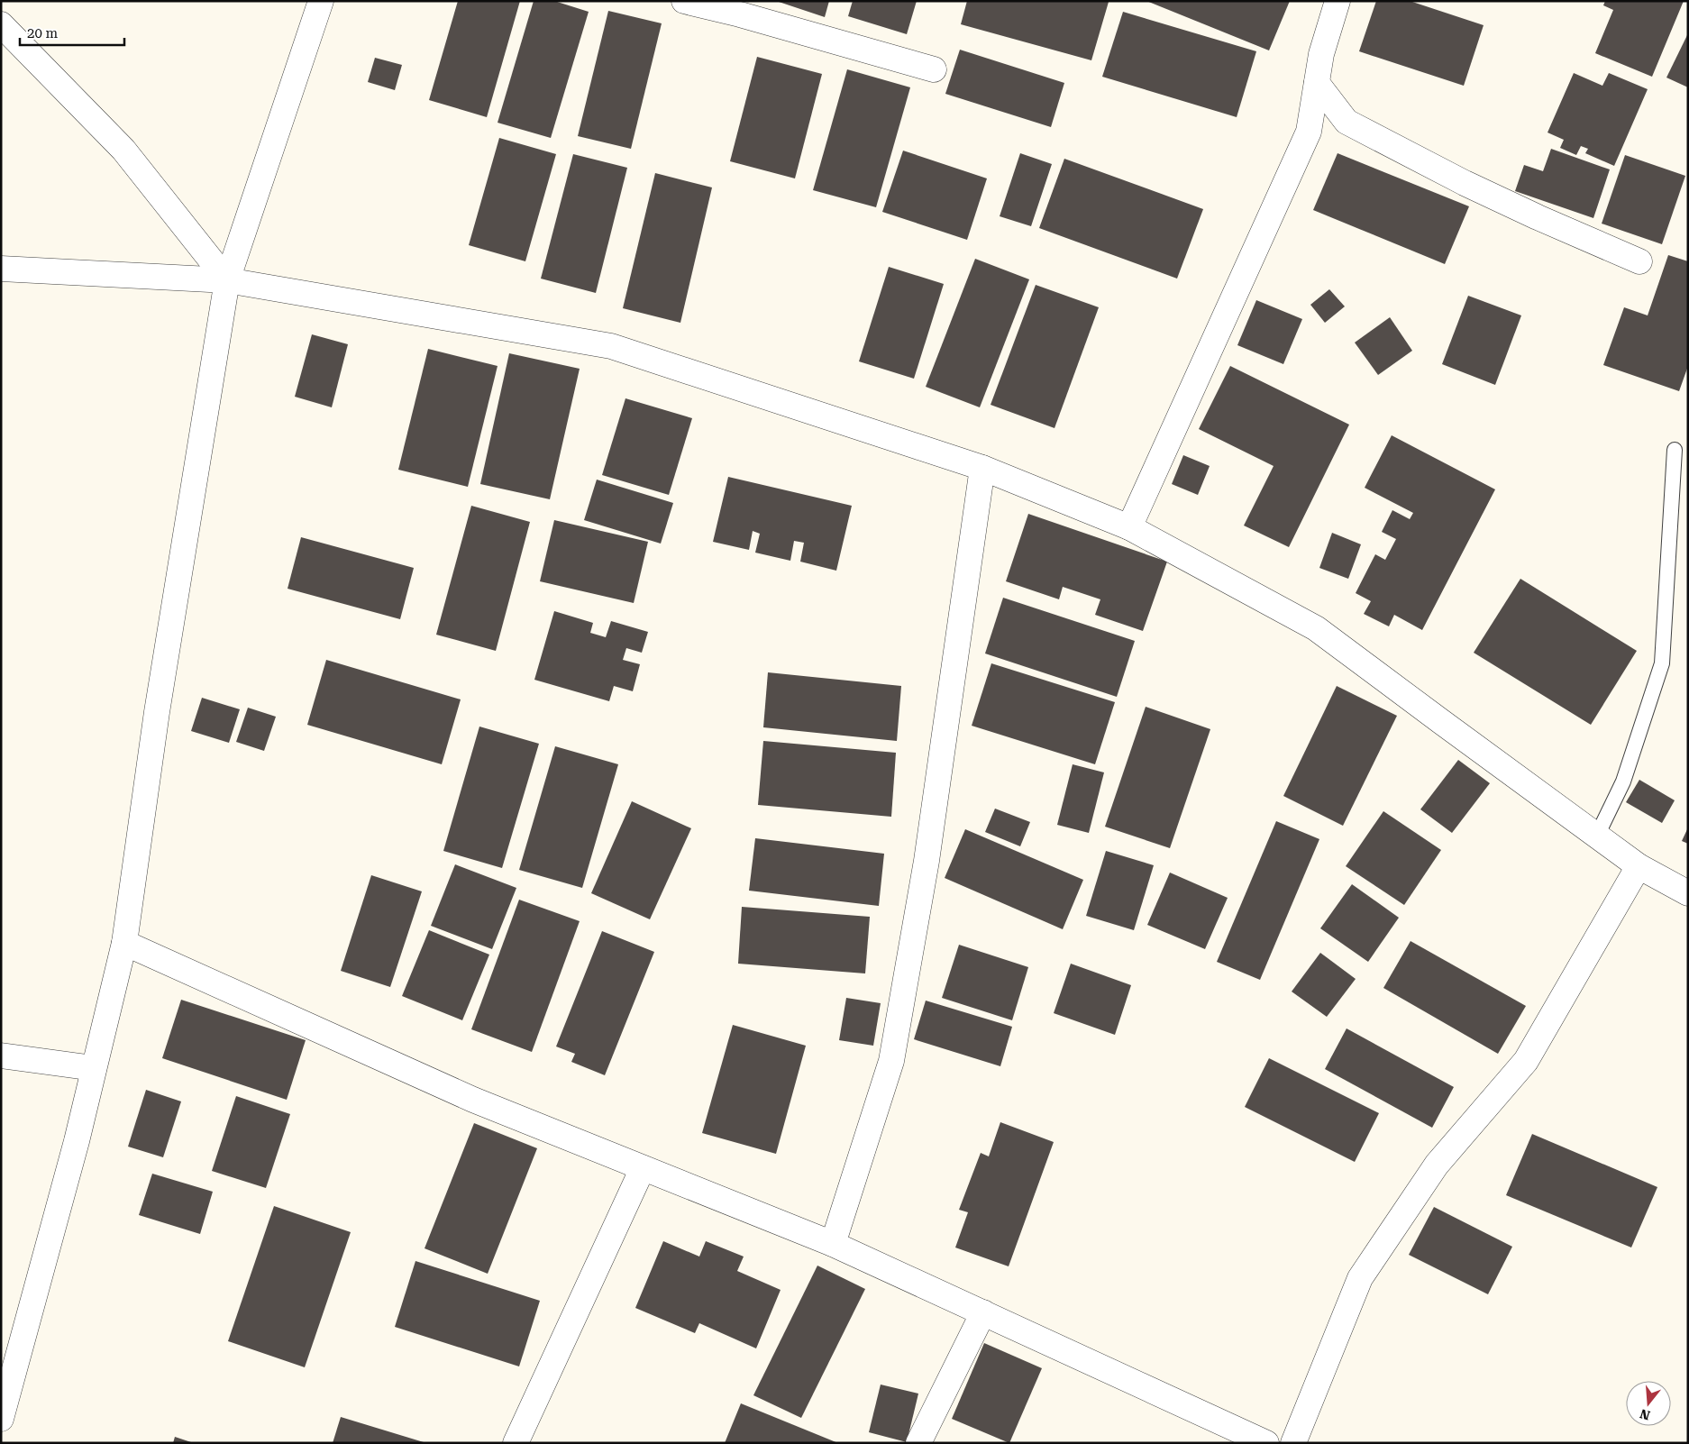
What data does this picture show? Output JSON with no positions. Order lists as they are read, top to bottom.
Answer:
{
  "scale_bar": "20 m",
  "north": "bottom"
}
